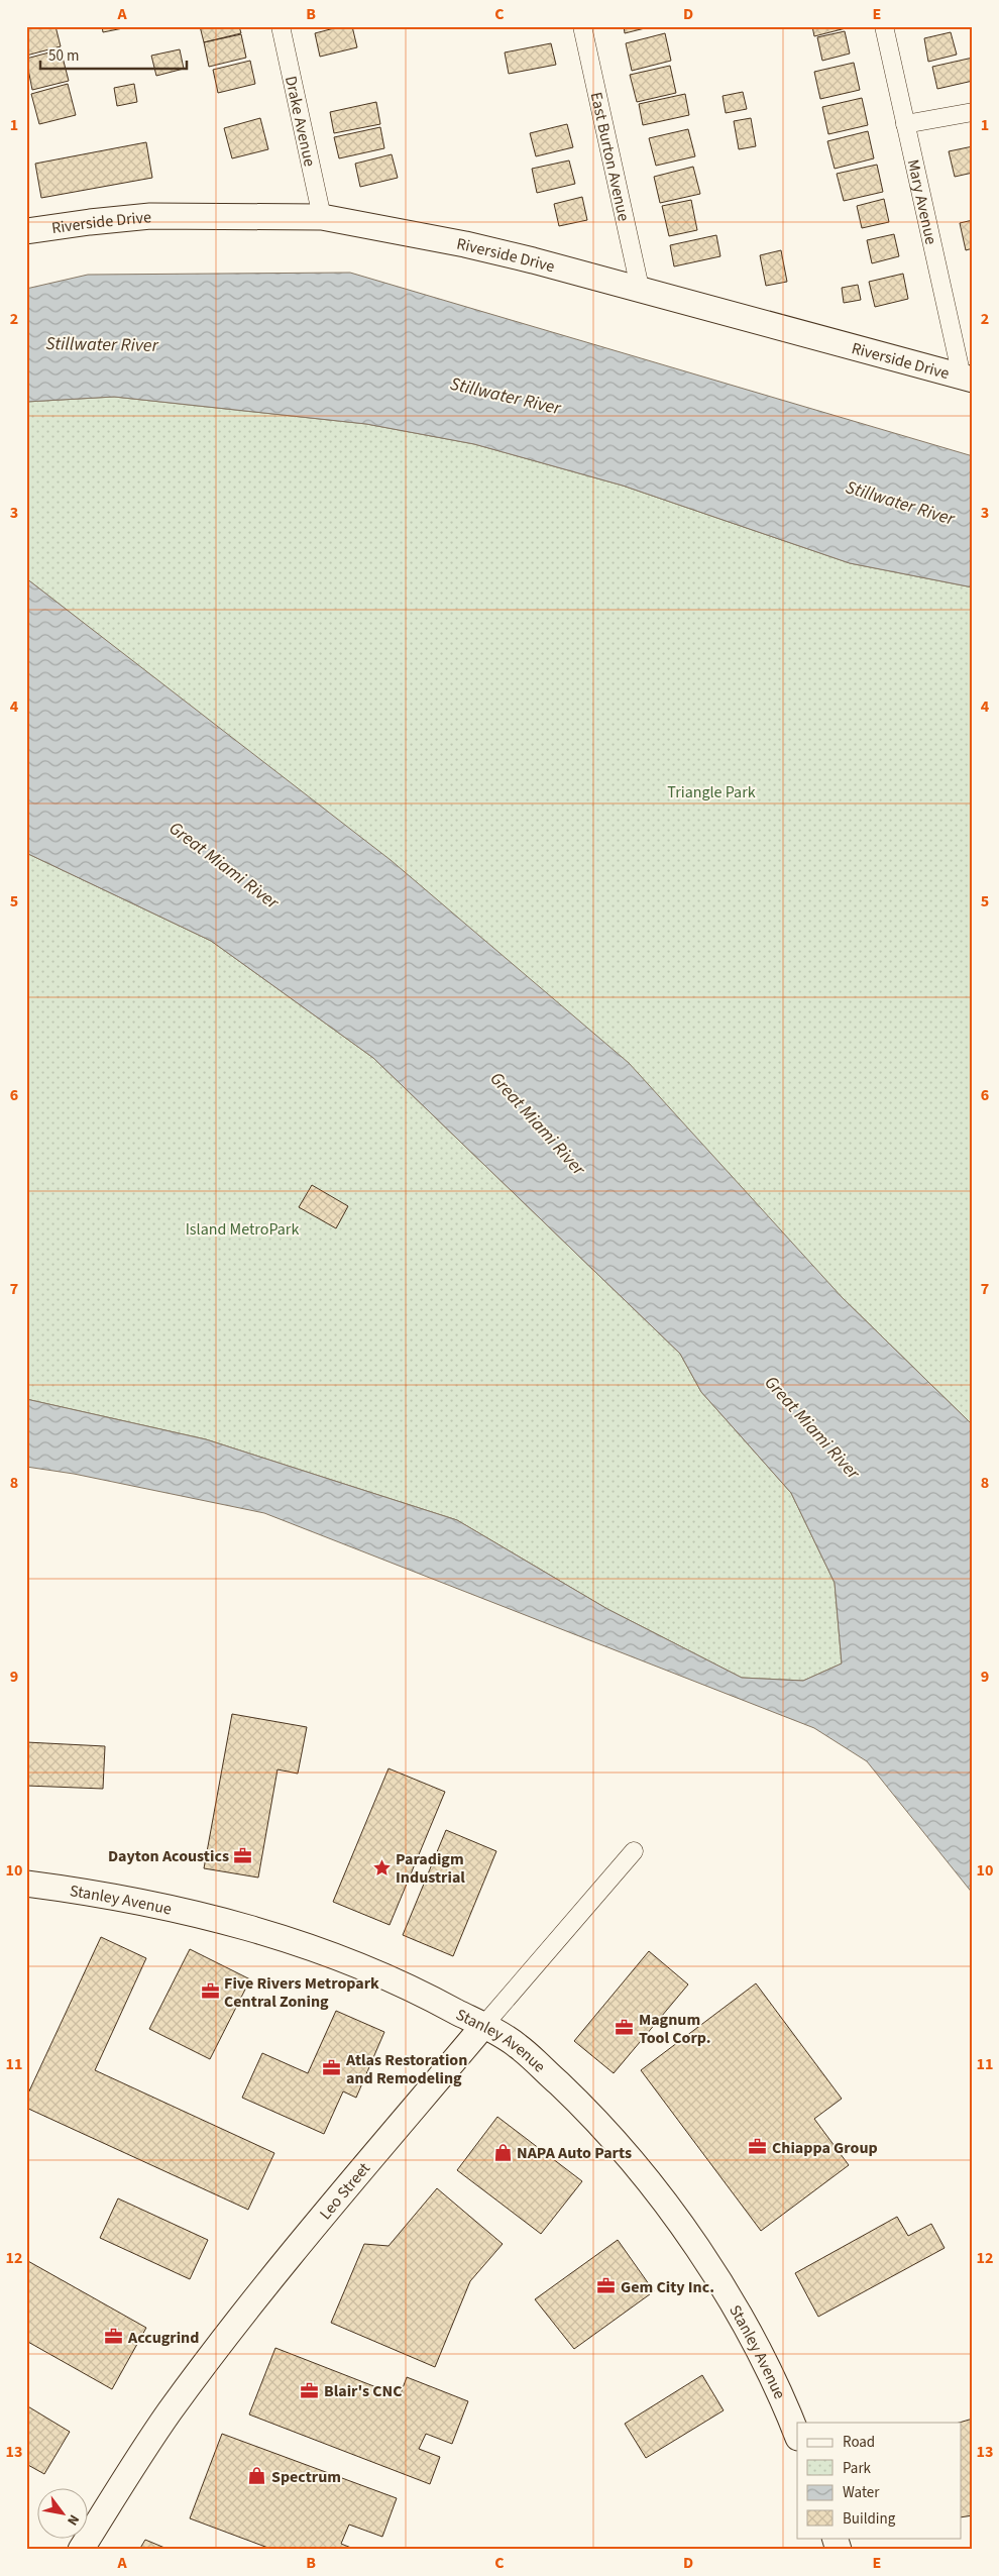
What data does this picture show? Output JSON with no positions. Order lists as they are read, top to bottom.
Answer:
{
  "streets": {
    "street": [
      "Drake Avenue",
      "East Burton Avenue",
      "Mary Avenue",
      "Riverside Drive",
      "Stanley Avenue",
      "Leo Street"
    ]
  },
  "crossings": [
    ["Drake Avenue", "Riverside Drive"],
    ["East Burton Avenue", "Riverside Drive"],
    ["Mary Avenue", "Riverside Drive"],
    ["Stanley Avenue", "Leo Street"]
  ],
  "water": ["Stillwater River", "Great Miami River"],
  "parks": ["Triangle Park", "Island MetroPark"],
  "places": {
    "office": [
      "Dayton Acoustics",
      "Five Rivers Metropark Central Zoning",
      "Magnum Tool Corp.",
      "Atlas Restoration and Remodeling",
      "Chiappa Group",
      "Gem City Inc.",
      "Accugrind",
      "Blair's CNC"
    ],
    "place": ["Paradigm Industrial"],
    "shop": ["NAPA Auto Parts", "Spectrum"]
  },
  "legend": [
    "Road",
    "Park",
    "Water",
    "Building"
  ],
  "scale_bar": "50 m",
  "north": "bottom right",
  "grid": {
    "columns": [
      "A",
      "B",
      "C",
      "D",
      "E"
    ],
    "rows": [
      "1",
      "2",
      "3",
      "4",
      "5",
      "6",
      "7",
      "8",
      "9",
      "10",
      "11",
      "12",
      "13"
    ]
  }
}
